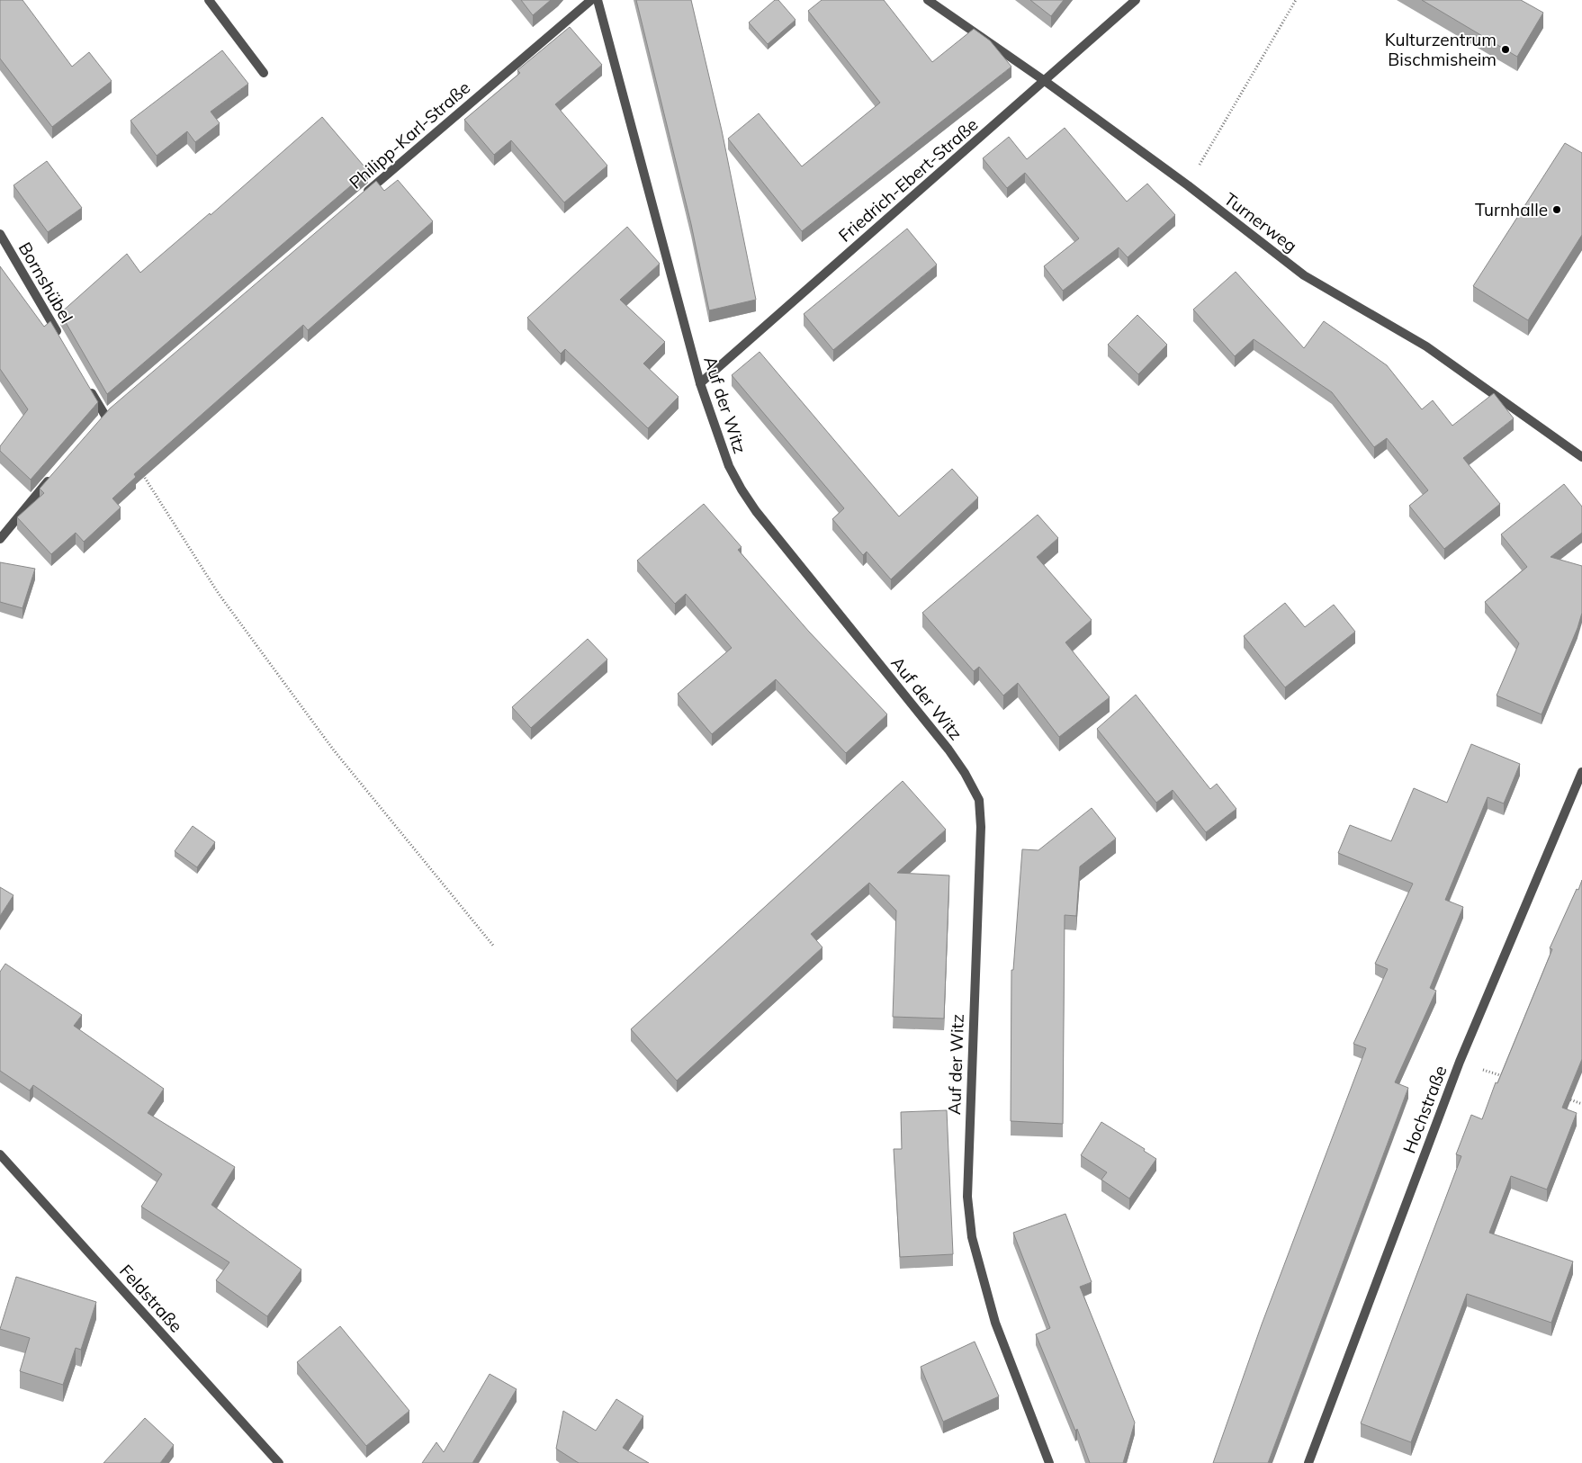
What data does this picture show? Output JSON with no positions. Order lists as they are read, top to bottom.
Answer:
{
  "streets": {
    "street": [
      "Philipp-Karl-Straße",
      "Friedrich-Ebert-Straße",
      "Turnerweg",
      "Bornshübel",
      "Auf der Witz",
      "Hochstraße",
      "Feldstraße"
    ]
  },
  "crossings": [
    ["Friedrich-Ebert-Straße", "Turnerweg"],
    ["Friedrich-Ebert-Straße", "Auf der Witz"]
  ],
  "places": ["Kulturzentrum Bischmisheim", "Turnhalle"]
}
